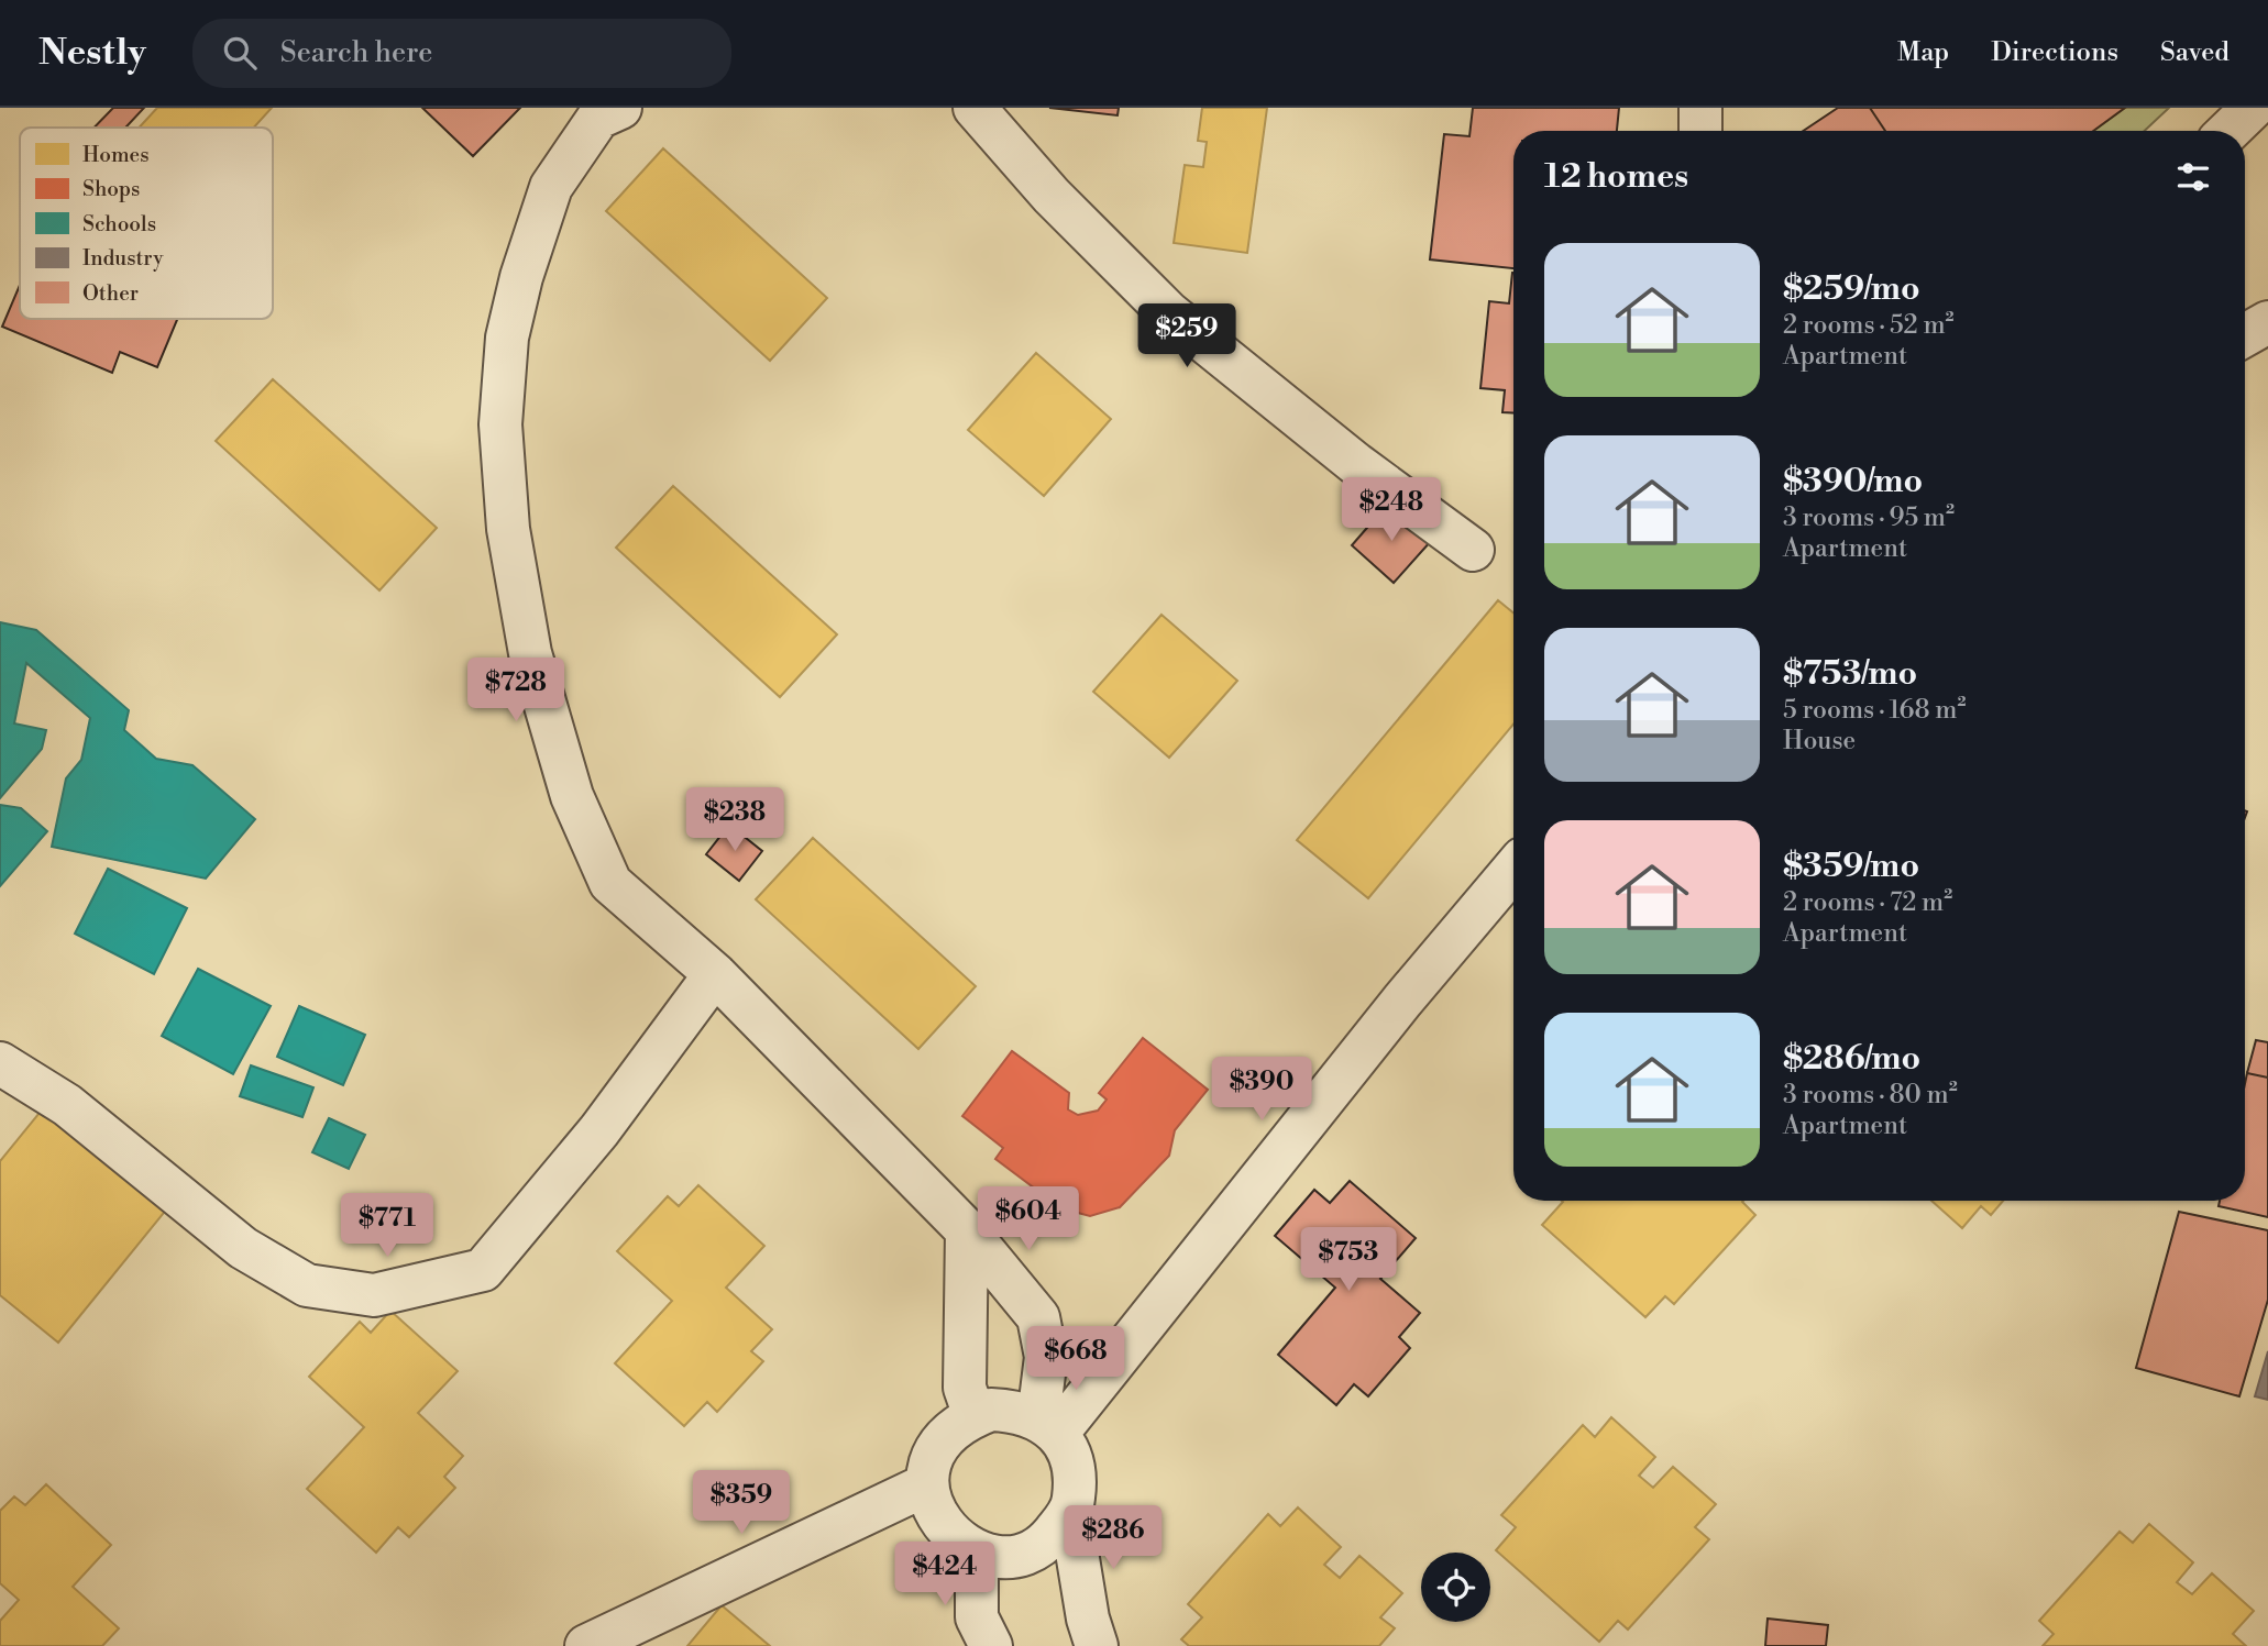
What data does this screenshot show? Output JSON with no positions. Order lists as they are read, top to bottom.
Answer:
{
  "legend": [
    "Homes",
    "Shops",
    "Schools",
    "Industry",
    "Other"
  ],
  "page": {
    "header": "Nestly",
    "search": "Search here",
    "nav": ["Map", "Directions", "Saved"],
    "heading": "12 homes",
    "list": [
      {
        "name": "$259/mo",
        "note": "2 rooms · 52 m² · Apartment"
      },
      {
        "name": "$390/mo",
        "note": "3 rooms · 95 m² · Apartment"
      },
      {
        "name": "$753/mo",
        "note": "5 rooms · 168 m² · House"
      },
      {
        "name": "$359/mo",
        "note": "2 rooms · 72 m² · Apartment"
      },
      {
        "name": "$286/mo",
        "note": "3 rooms · 80 m² · Apartment"
      }
    ],
    "price": [
      "$259",
      "$248",
      "$728",
      "$238",
      "$390",
      "$604",
      "$771",
      "$753",
      "$668",
      "$359",
      "$286",
      "$424"
    ]
  }
}
